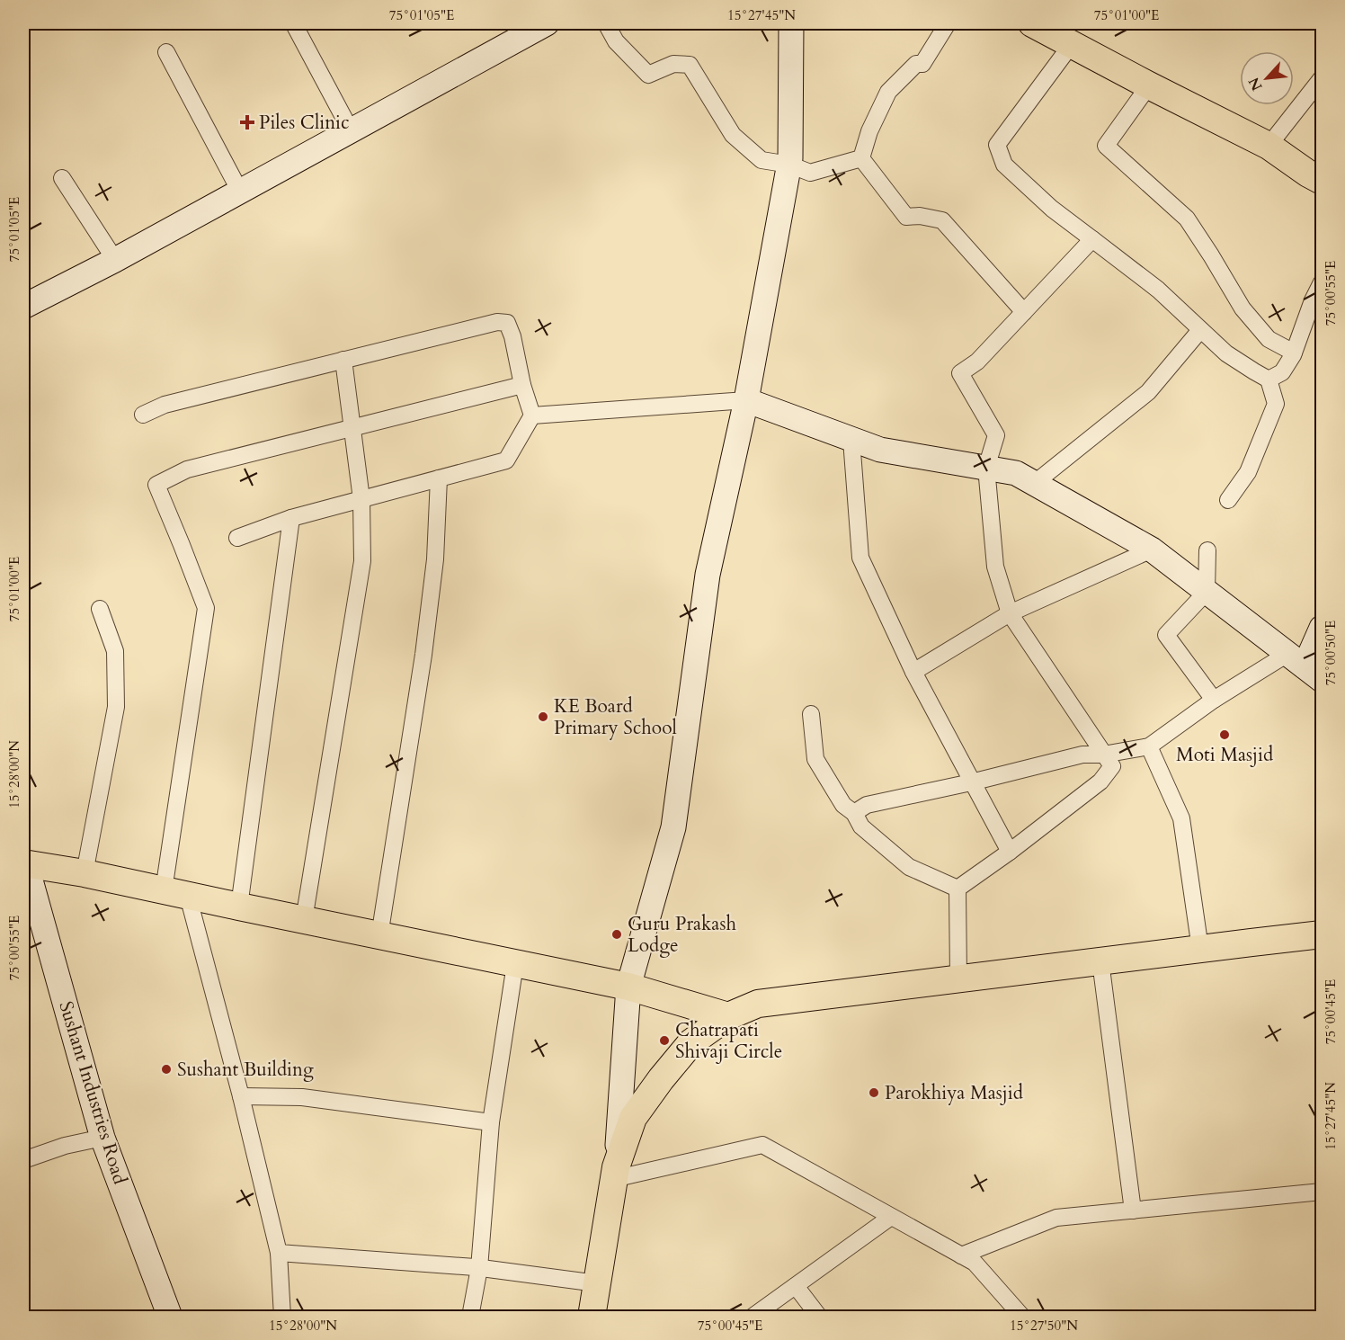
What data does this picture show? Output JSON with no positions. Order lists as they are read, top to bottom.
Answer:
{
  "streets": {
    "street": ["Sushant Industries Road"]
  },
  "places": {
    "health": ["Piles Clinic"],
    "other": [
      "KE Board Primary School",
      "Moti Masjid",
      "Guru Prakash Lodge",
      "Chatrapati Shivaji Circle",
      "Sushant Building",
      "Parokhiya Masjid"
    ]
  },
  "north": "bottom left",
  "coordinates": [
    "75°01'05\"E",
    "15°27'45\"N",
    "75°01'00\"E",
    "75°00'55\"E",
    "75°00'50\"E",
    "15°28'00\"N",
    "75°00'45\"E",
    "15°27'50\"N"
  ]
}
